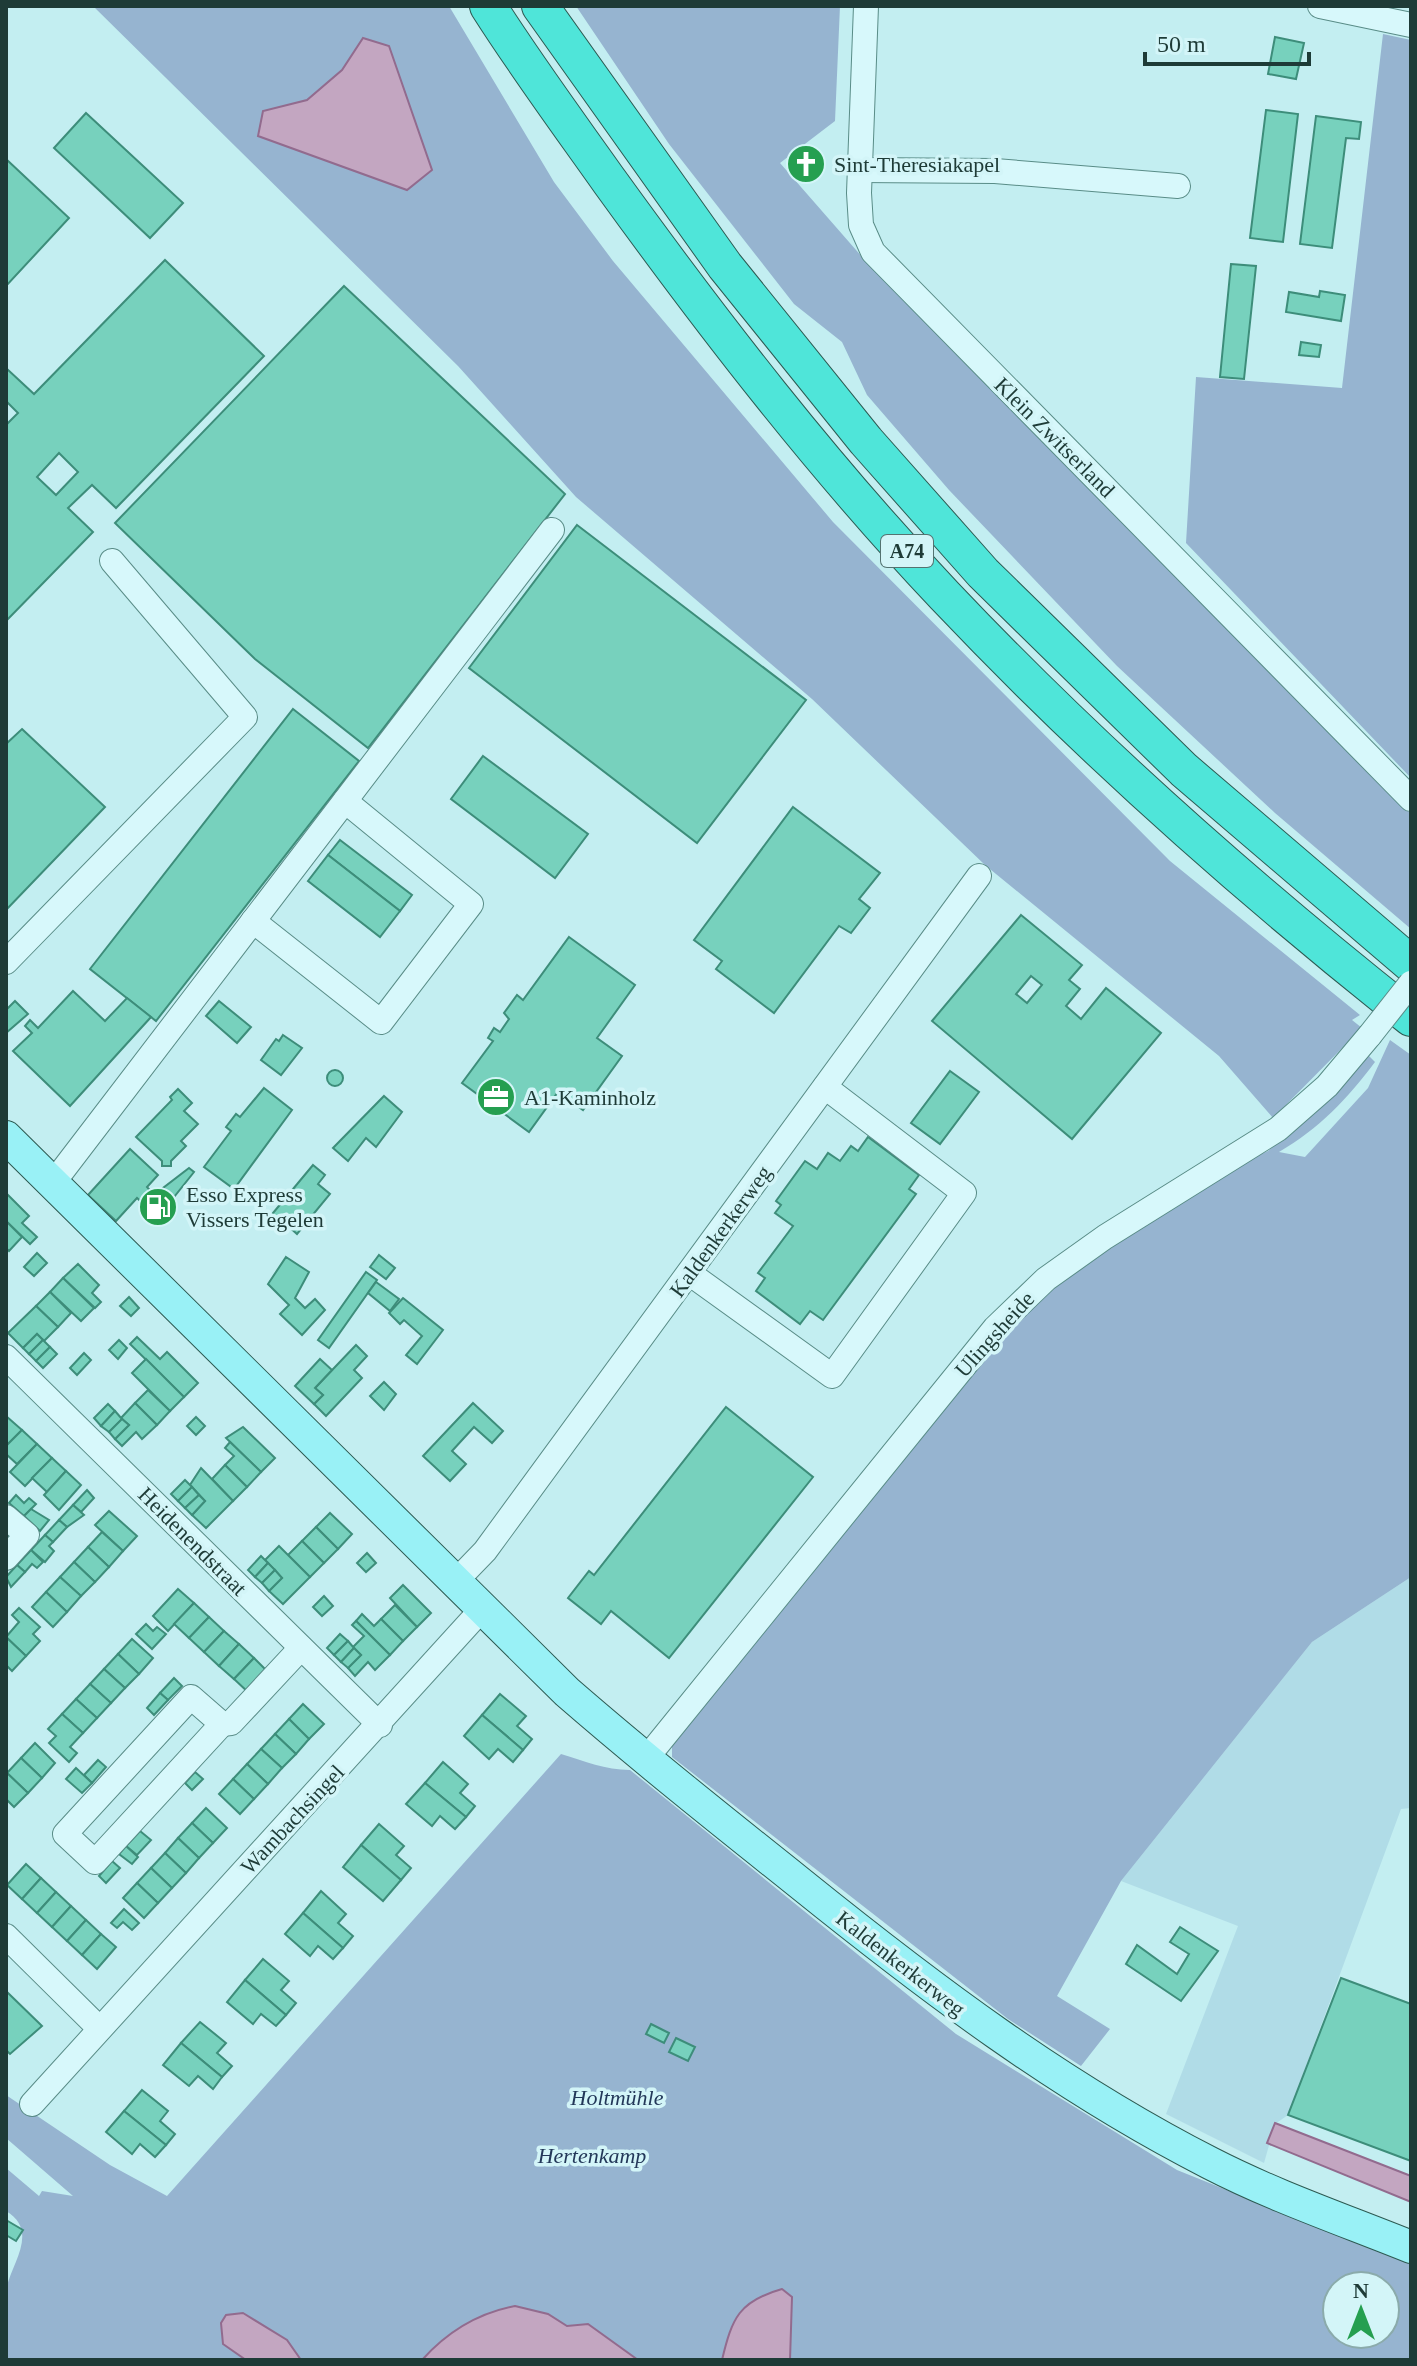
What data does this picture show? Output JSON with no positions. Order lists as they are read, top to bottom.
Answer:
{
  "streets": {
    "highway": ["A74"],
    "main road": ["Kaldenkerkerweg"],
    "street": [
      "Klein Zwitserland",
      "Ulingsheide",
      "Heidenendstraat",
      "Wambachsingel"
    ]
  },
  "crossings": [
    ["Kaldenkerkerweg", "Ulingsheide"],
    ["Kaldenkerkerweg", "Wambachsingel"],
    ["Heidenendstraat", "Wambachsingel"]
  ],
  "parks": ["Holtmühle", "Hertenkamp"],
  "places": {
    "church": ["Sint-Theresiakapel"],
    "office": ["A1-Kaminholz"],
    "fuel station": ["Esso Express Vissers Tegelen"]
  },
  "scale_bar": "50 m",
  "north": "top"
}
